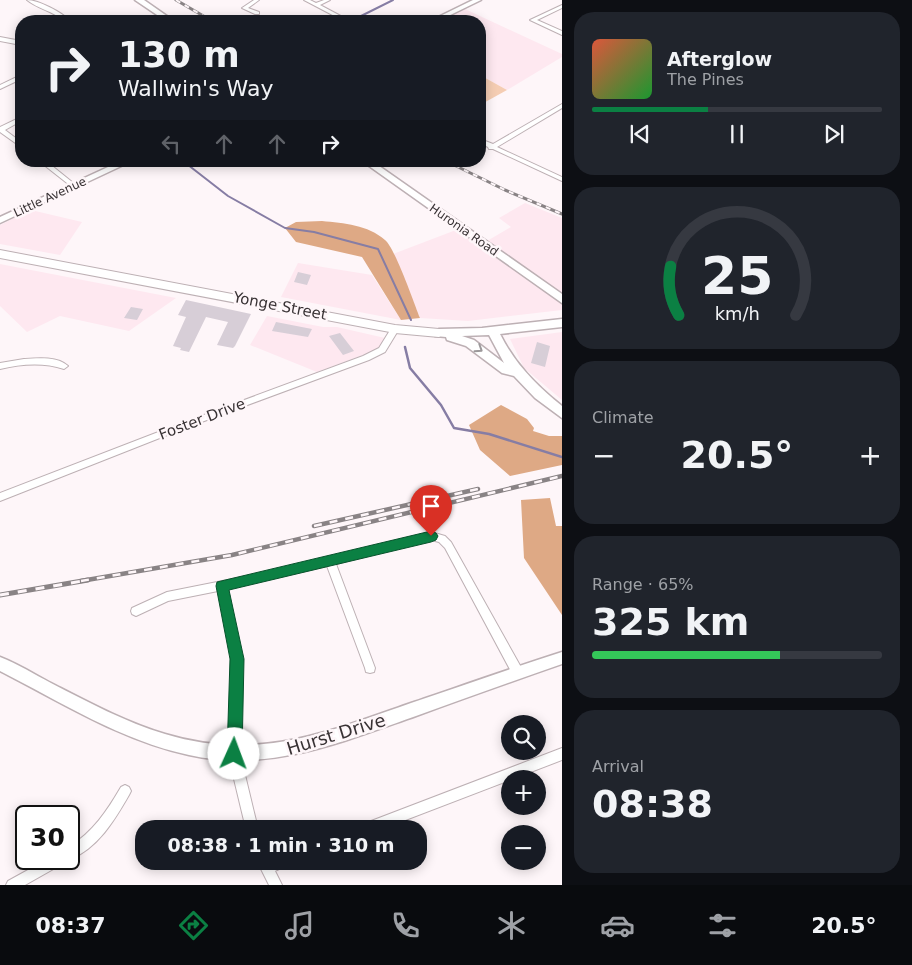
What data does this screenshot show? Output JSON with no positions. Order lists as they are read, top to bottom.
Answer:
{
  "streets": {
    "main road": ["Huronia Road", "Yonge Street"],
    "street": ["Little Avenue", "Foster Drive", "Hurst Drive"]
  },
  "crossings": [
    ["Yonge Street", "Foster Drive"]
  ],
  "page": {
    "turn": ["130 m", "Wallwin's Way"],
    "song": ["Afterglow", "The Pines"],
    "tile": [
      "Climate",
      ["Range · 65%", "325 km"],
      ["Arrival", "08:38"]
    ],
    "heat": ["−", "20.5°", "+"],
    "map_buttons": ["+", "−"],
    "limit": "30",
    "trip": "08:38 · 1 min · 310 m",
    "tabs": ["08:37", "20.5°"],
    "gauge": ["25", "km/h"]
  }
}
